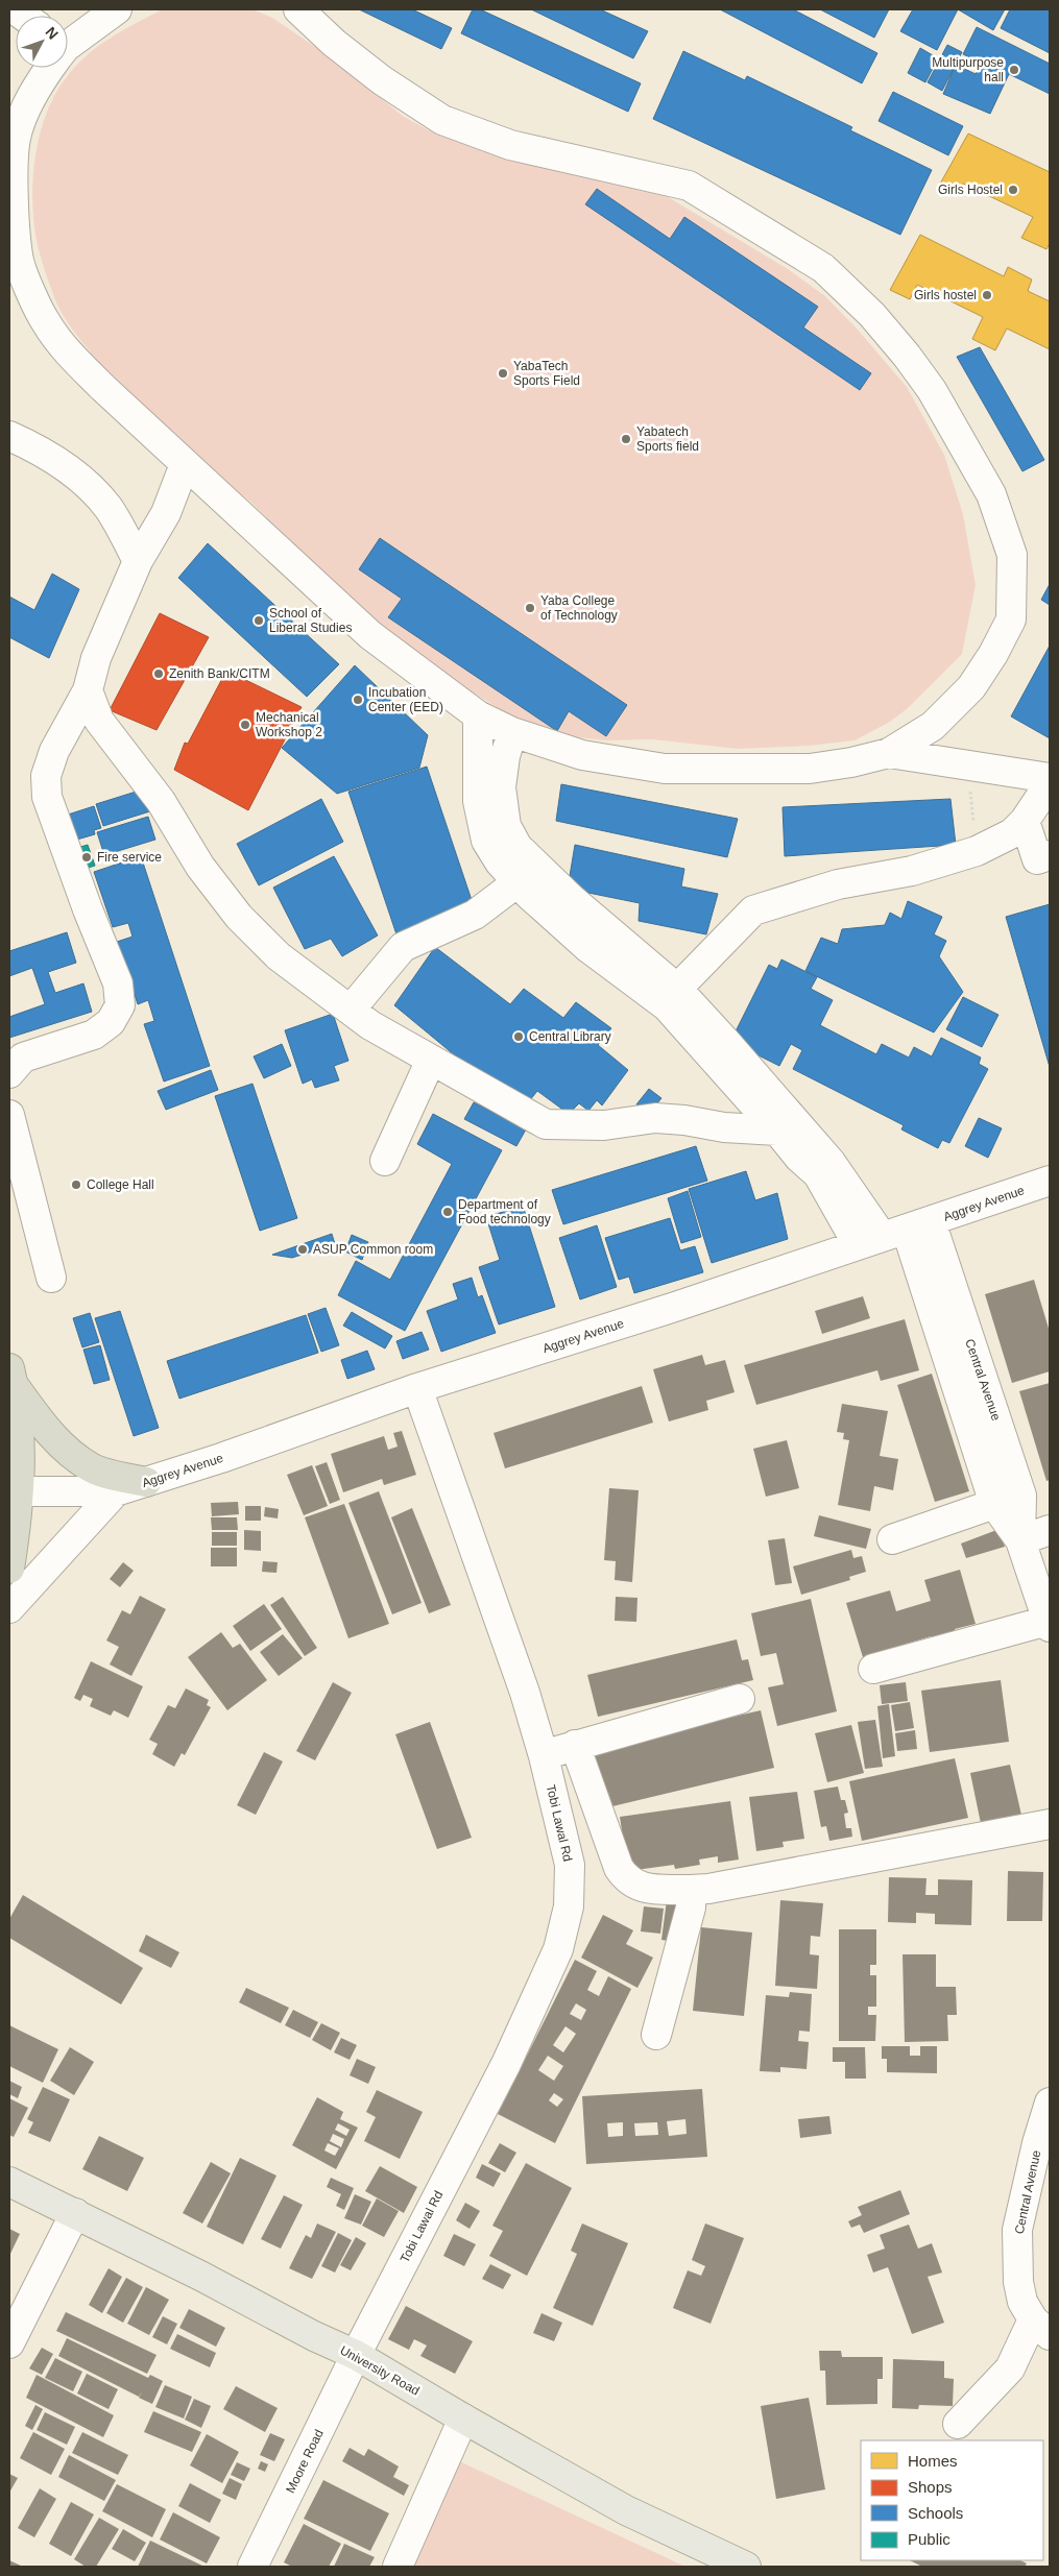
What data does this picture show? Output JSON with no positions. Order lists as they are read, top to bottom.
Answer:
{
  "streets": {
    "main road": ["University Road"],
    "street": [
      "Aggrey Avenue",
      "Central Avenue",
      "Tobi Lawal Rd",
      "Moore Road"
    ]
  },
  "crossings": [
    ["Aggrey Avenue", "Central Avenue"],
    ["Aggrey Avenue", "Tobi Lawal Rd"],
    ["Tobi Lawal Rd", "University Road"],
    ["Tobi Lawal Rd", "Moore Road"],
    ["University Road", "Moore Road"]
  ],
  "places": [
    "Multipurpose hall",
    "Girls Hostel",
    "Girls hostel",
    "YabaTech Sports Field",
    "Yabatech Sports field",
    "Yaba College of Technology",
    "School of Liberal Studies",
    "Zenith Bank/CITM",
    "Incubation Center (EED)",
    "Mechanical Workshop 2",
    "Fire service",
    "Central Library",
    "College Hall",
    "Department of Food technology",
    "ASUP Common room"
  ],
  "legend": [
    "Homes",
    "Shops",
    "Schools",
    "Public"
  ],
  "north": "top right"
}
